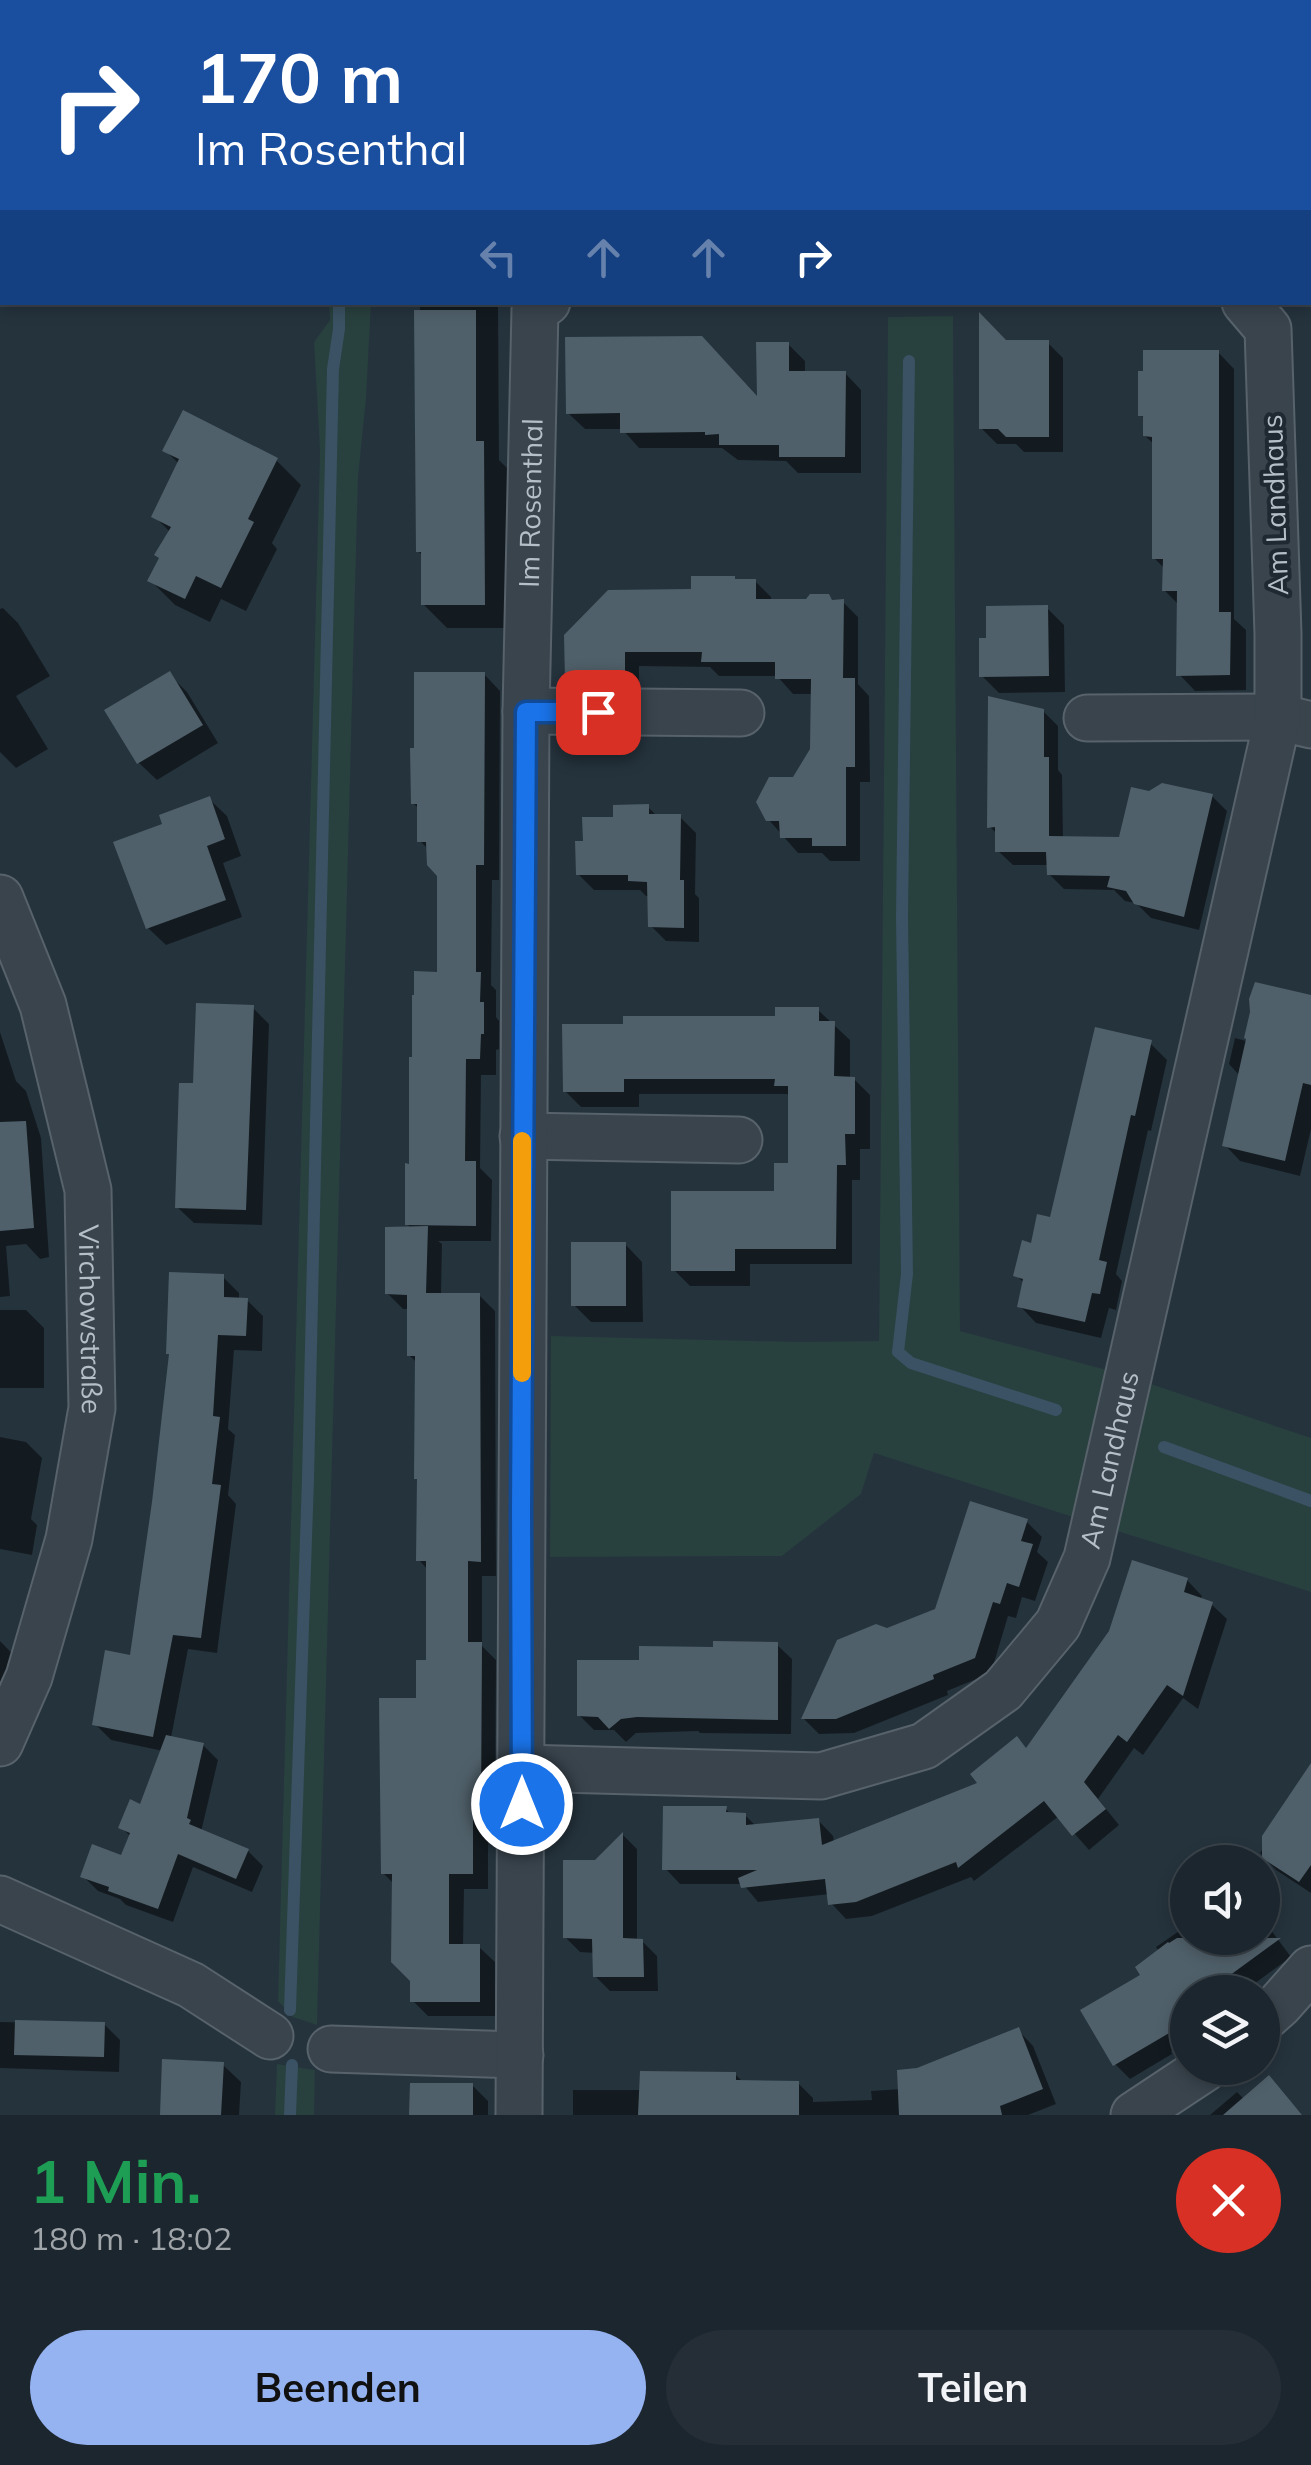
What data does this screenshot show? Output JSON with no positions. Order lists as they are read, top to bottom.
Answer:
{
  "streets": {
    "street": ["Im Rosenthal", "Am Landhaus", "Virchowstraße"]
  },
  "crossings": [
    ["Im Rosenthal", "Am Landhaus"]
  ],
  "page": {
    "turn": ["170 m", "Im Rosenthal"],
    "heading": ["1 Min.", "180 m · 18:02"],
    "buttons": ["Beenden", "Teilen"]
  }
}
